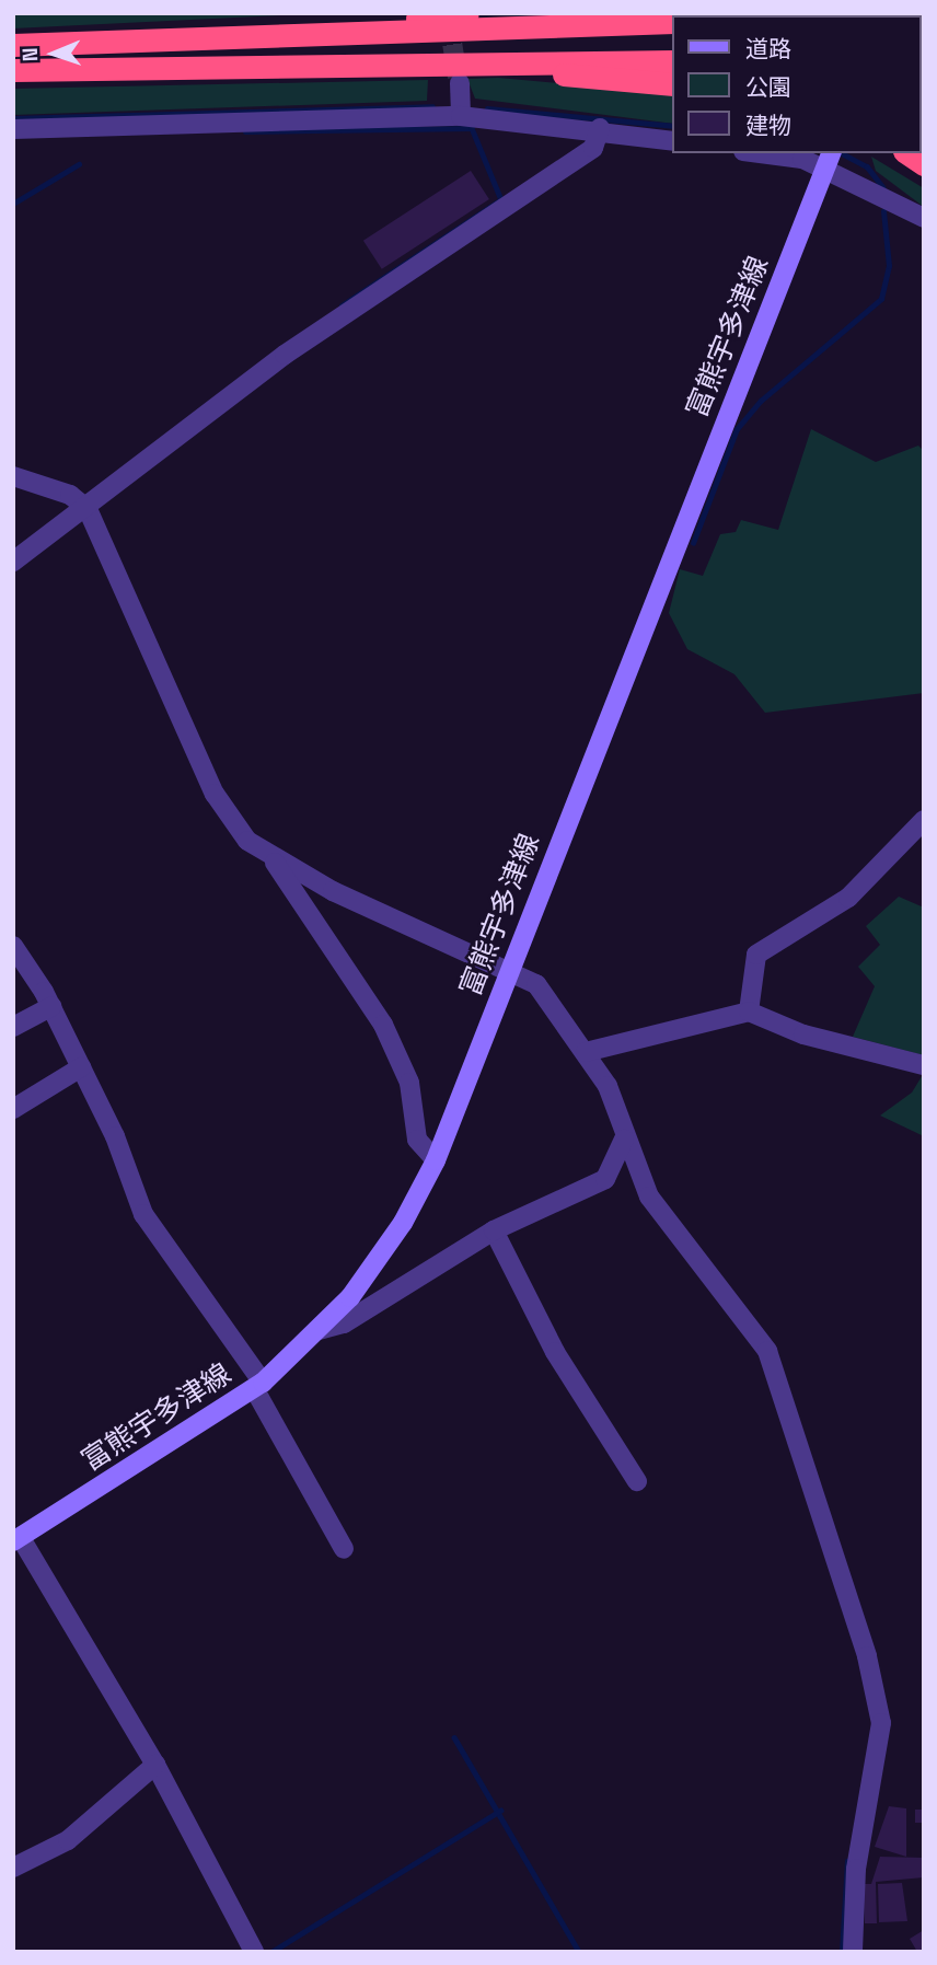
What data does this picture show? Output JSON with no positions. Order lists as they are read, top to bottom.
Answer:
{
  "streets": {
    "main road": ["富熊宇多津線"]
  },
  "legend": ["道路", "公園", "建物"],
  "north": "left"
}
